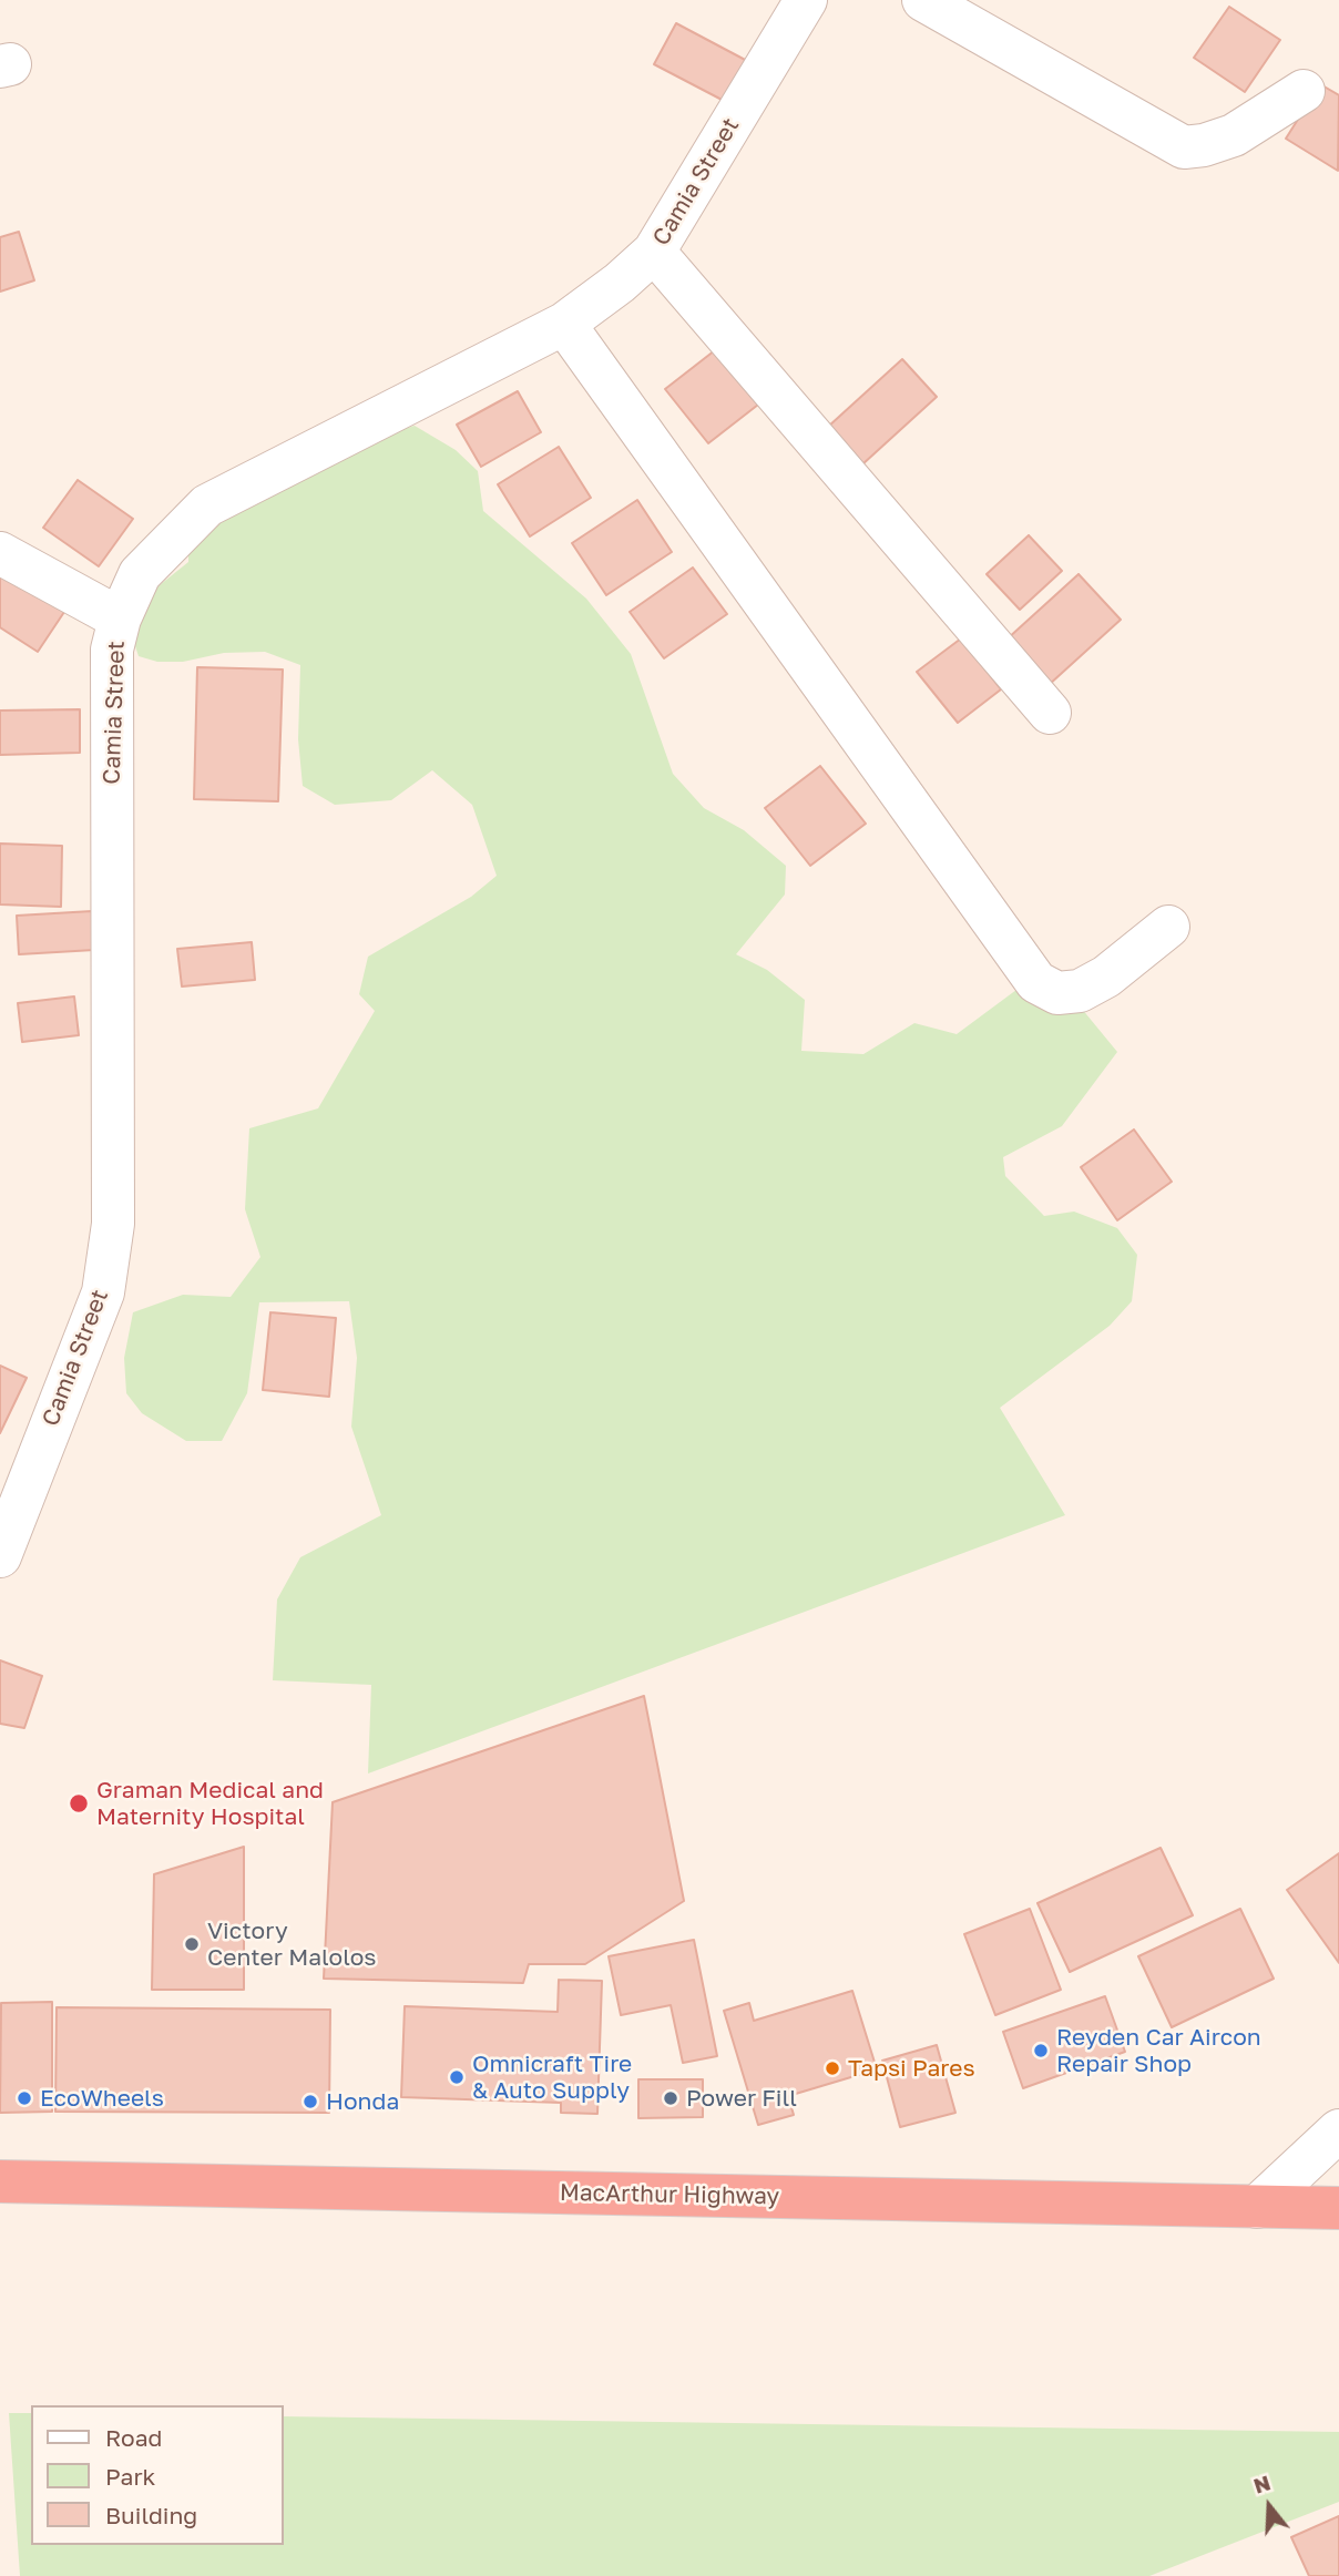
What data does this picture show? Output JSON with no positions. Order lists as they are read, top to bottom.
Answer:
{
  "streets": {
    "highway": ["MacArthur Highway"],
    "street": ["Camia Street"]
  },
  "places": [
    "Graman Medical and Maternity Hospital",
    "Victory Center Malolos",
    "Reyden Car Aircon Repair Shop",
    "Tapsi Pares",
    "Omnicraft Tire & Auto Supply",
    "EcoWheels",
    "Power Fill",
    "Honda"
  ],
  "legend": ["Road", "Park", "Building"],
  "north": "top"
}
